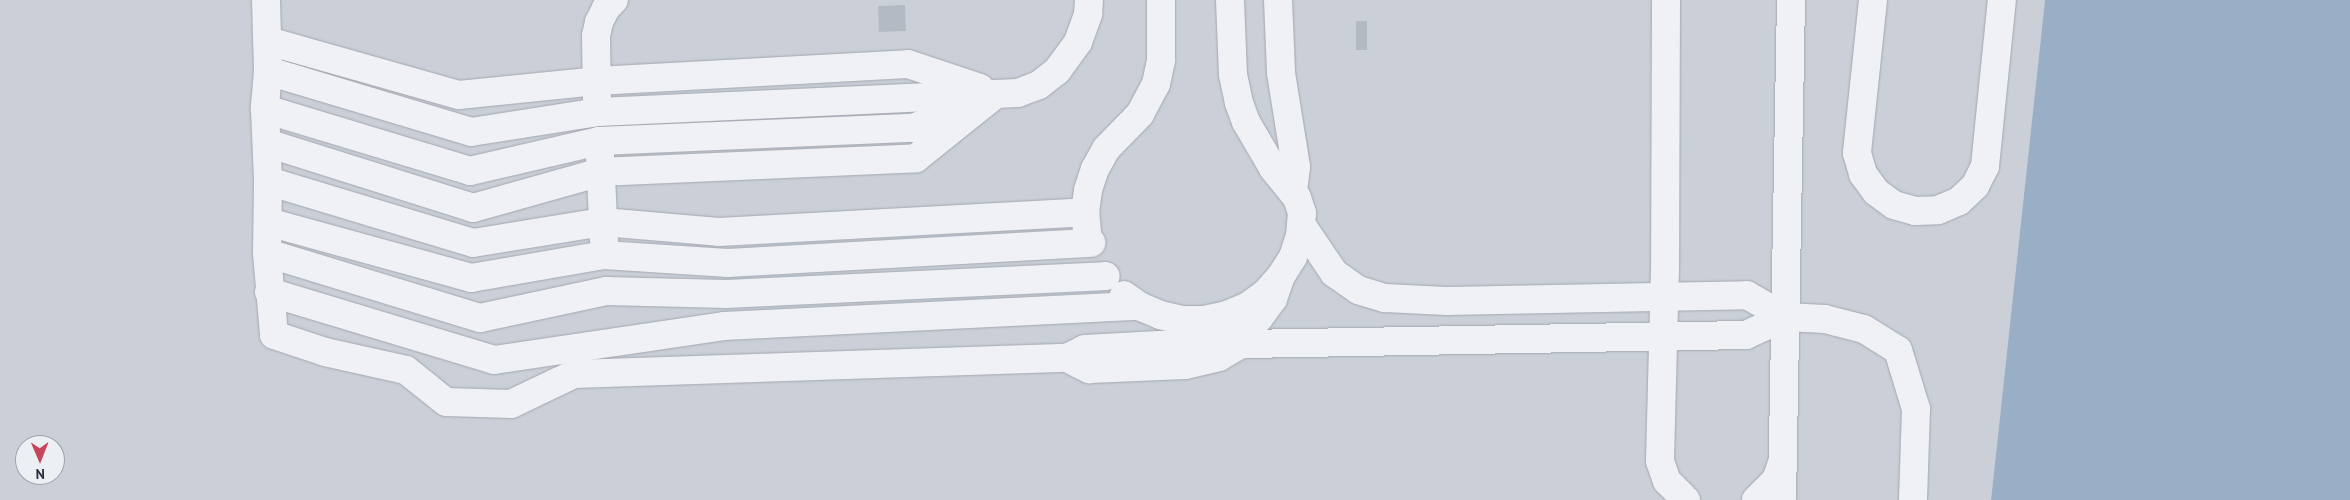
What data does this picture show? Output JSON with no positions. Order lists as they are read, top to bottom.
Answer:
{
  "north": "bottom"
}
